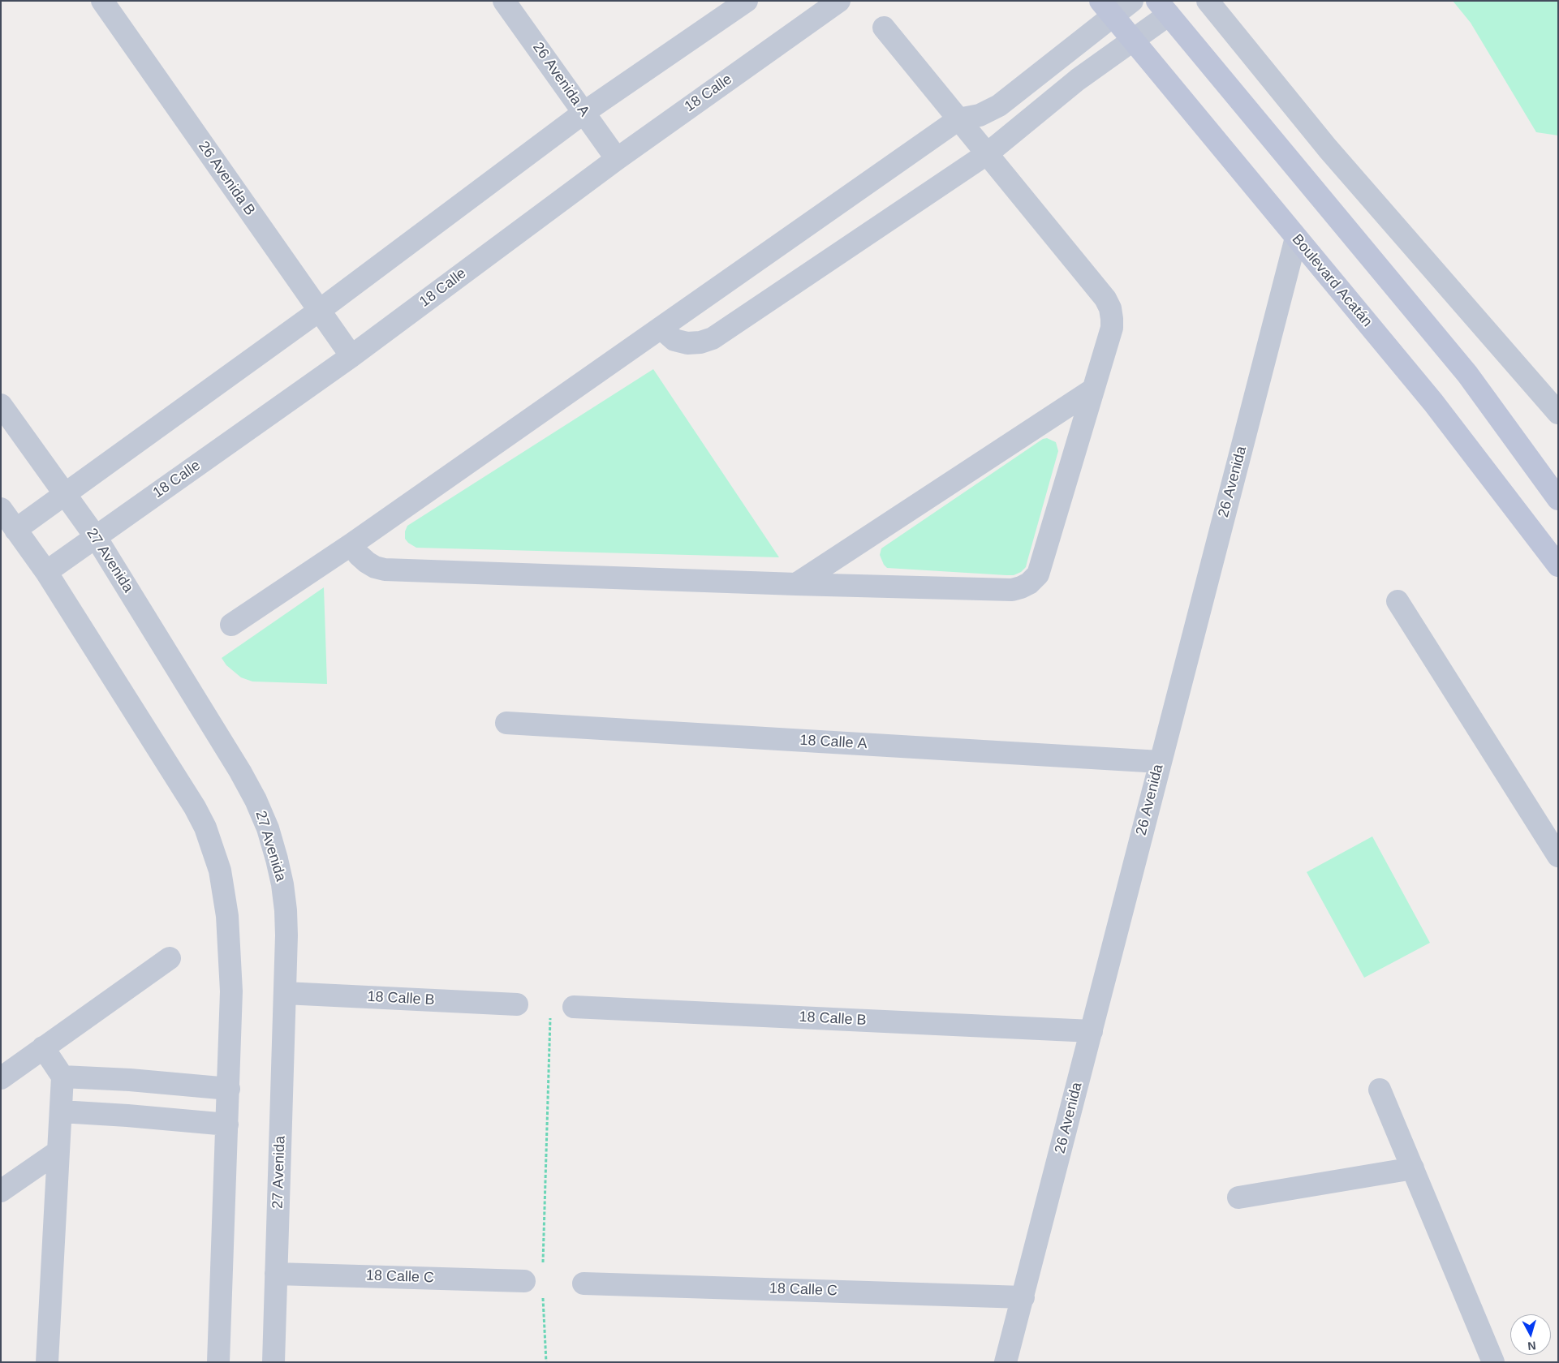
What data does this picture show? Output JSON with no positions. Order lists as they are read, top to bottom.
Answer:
{
  "streets": {
    "main road": ["Boulevard Acatán"],
    "street": [
      "26 Avenida A",
      "18 Calle",
      "26 Avenida B",
      "26 Avenida",
      "27 Avenida",
      "18 Calle A",
      "18 Calle B",
      "18 Calle C"
    ]
  },
  "crossings": [
    ["26 Avenida A", "18 Calle"],
    ["18 Calle", "26 Avenida B"],
    ["18 Calle", "27 Avenida"],
    ["Boulevard Acatán", "26 Avenida"],
    ["26 Avenida", "18 Calle A"],
    ["26 Avenida", "18 Calle B"],
    ["26 Avenida", "18 Calle C"],
    ["27 Avenida", "18 Calle B"],
    ["27 Avenida", "18 Calle C"]
  ],
  "north": "bottom"
}
